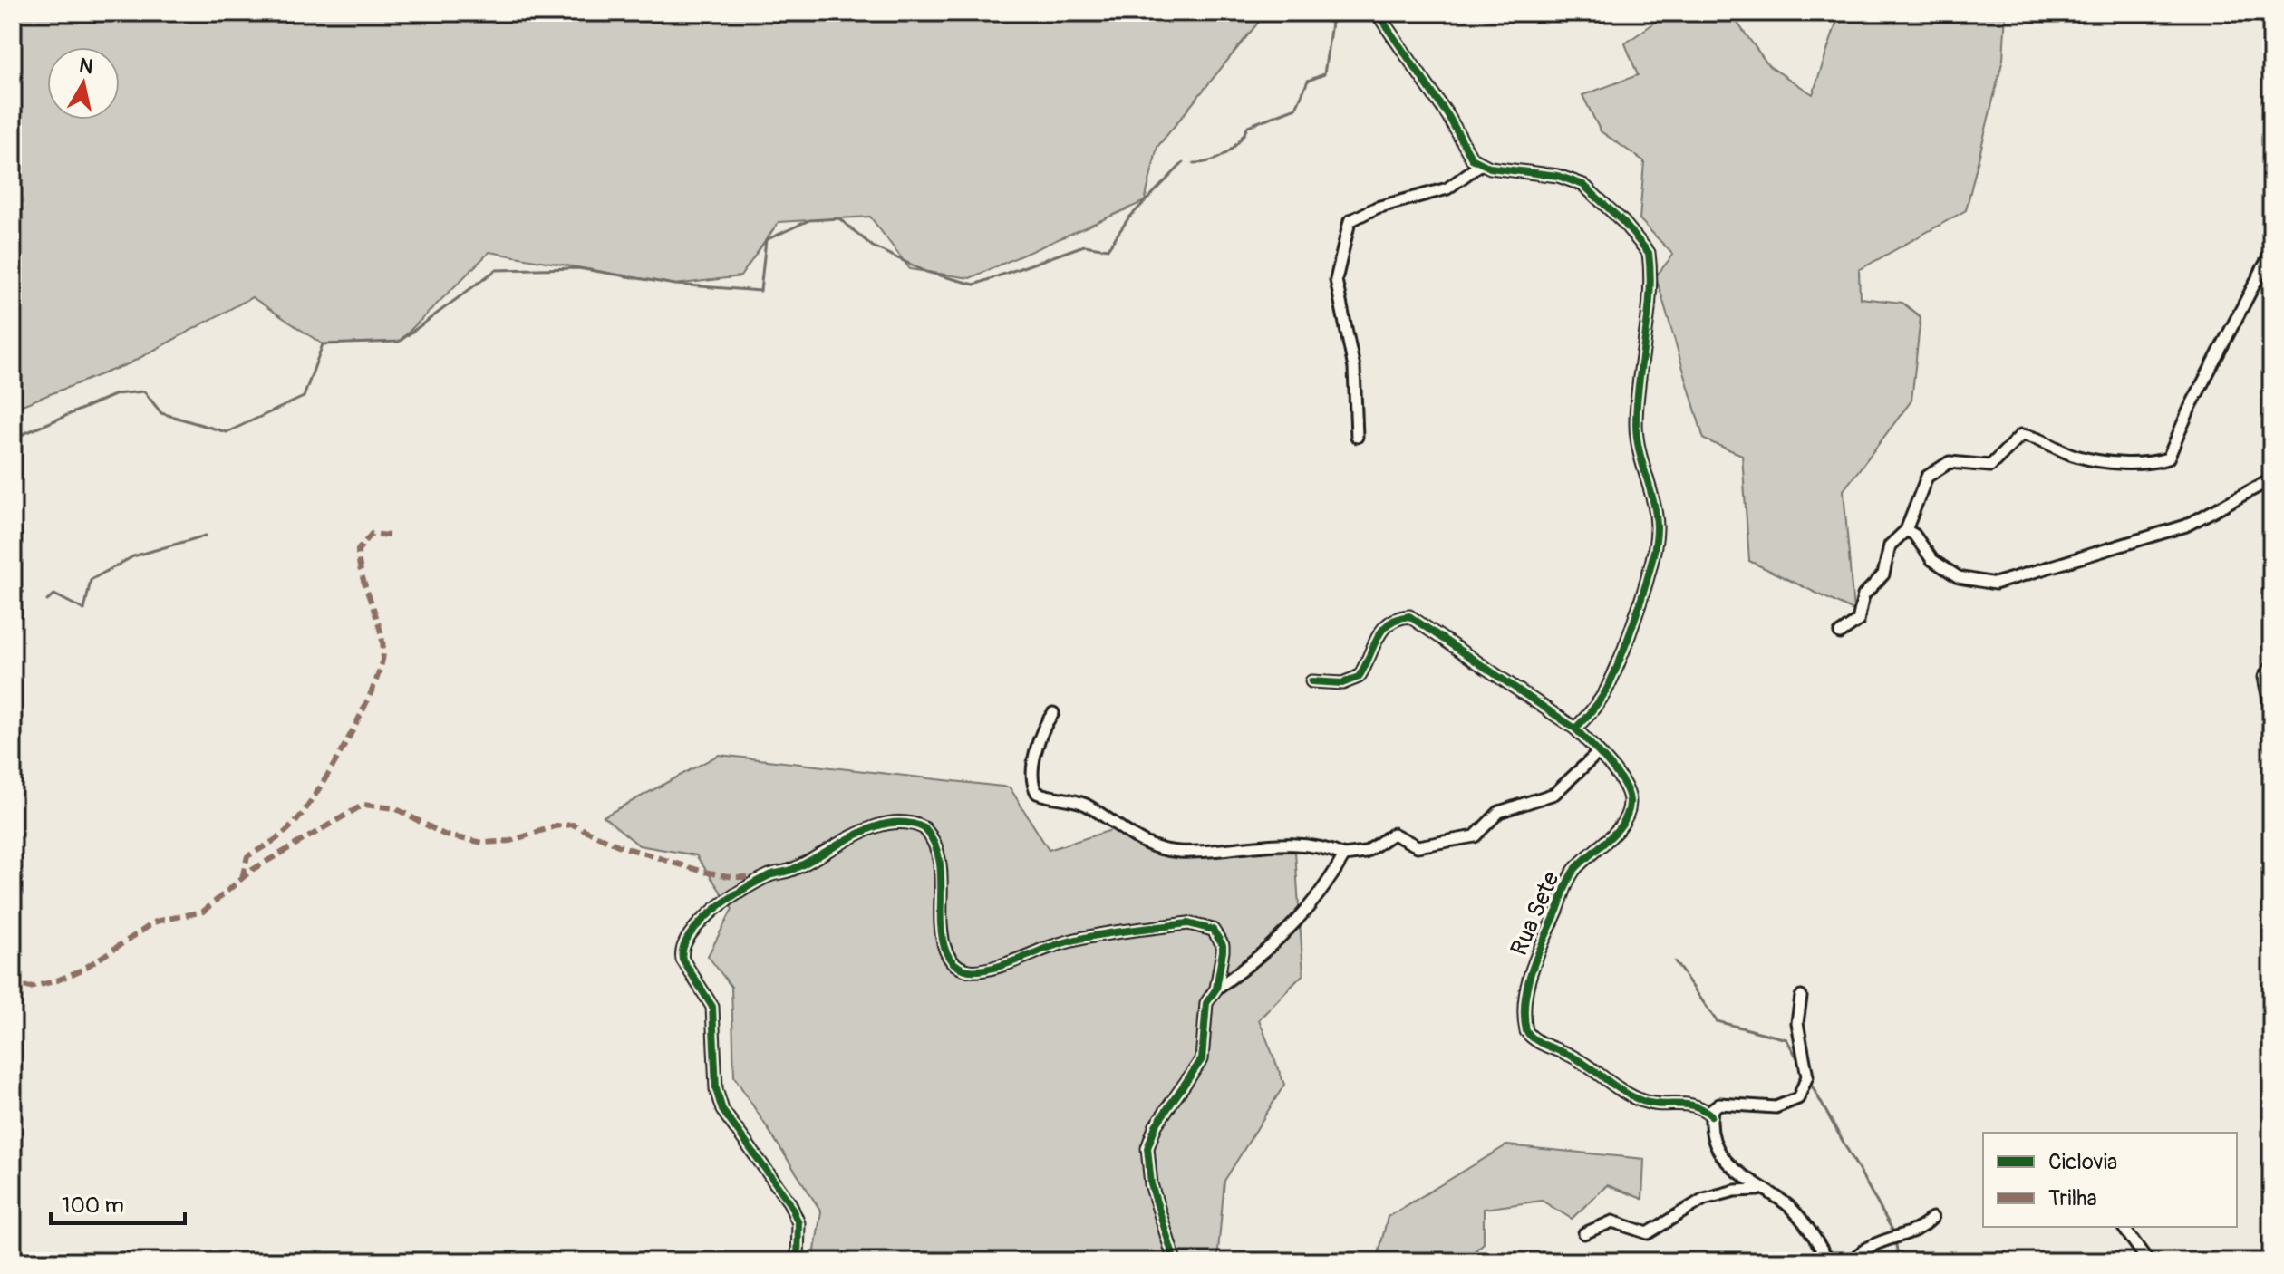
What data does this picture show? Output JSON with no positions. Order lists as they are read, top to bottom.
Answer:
{
  "streets": {
    "street": ["Rua Sete"]
  },
  "legend": ["Ciclovia", "Trilha"],
  "scale_bar": "100 m",
  "north": "top"
}
